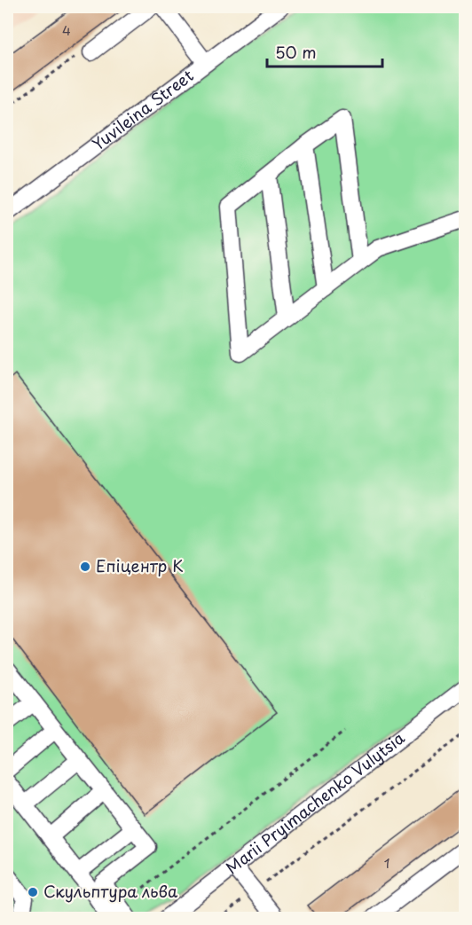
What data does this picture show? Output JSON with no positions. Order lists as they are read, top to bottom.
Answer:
{
  "streets": {
    "street": ["Yuvileina Street", "Marii Pryimachenko Vulytsia"]
  },
  "places": ["Епіцентр К", "Скульптура льва"],
  "house_numbers": ["4", "1"],
  "scale_bar": "50 m"
}
